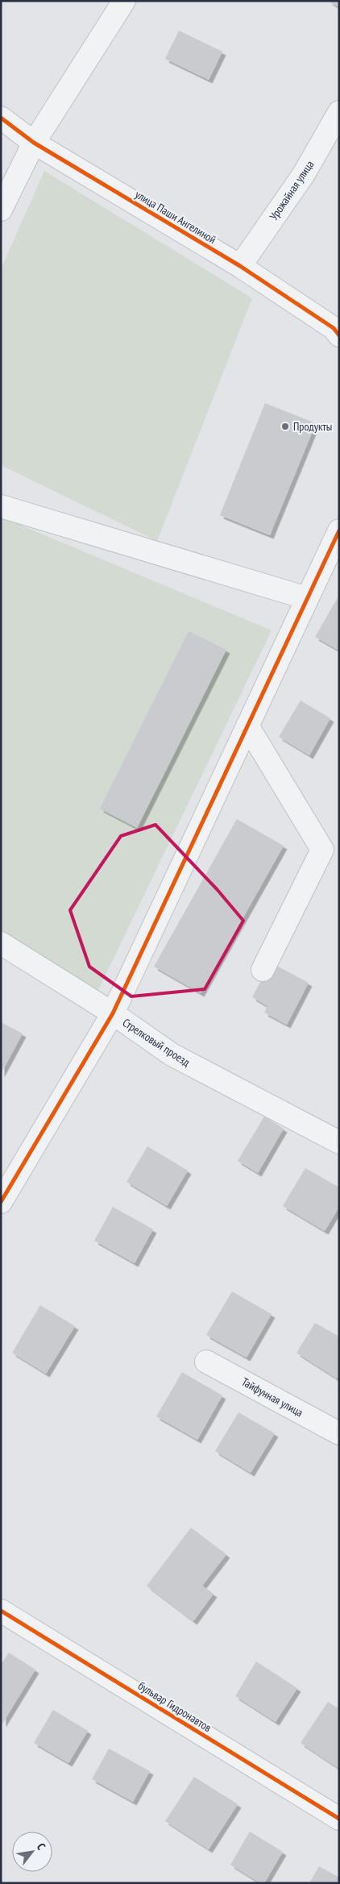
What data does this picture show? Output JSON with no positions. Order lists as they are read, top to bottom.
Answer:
{
  "streets": {
    "street": [
      "Урожайная улица",
      "улица Паши Ангелиной",
      "Стрелковый проезд",
      "Тайфунная улица",
      "бульвар Гидронавтов"
    ]
  },
  "crossings": [
    ["Урожайная улица", "улица Паши Ангелиной"]
  ],
  "places": ["Продукты"],
  "north": "top right"
}
